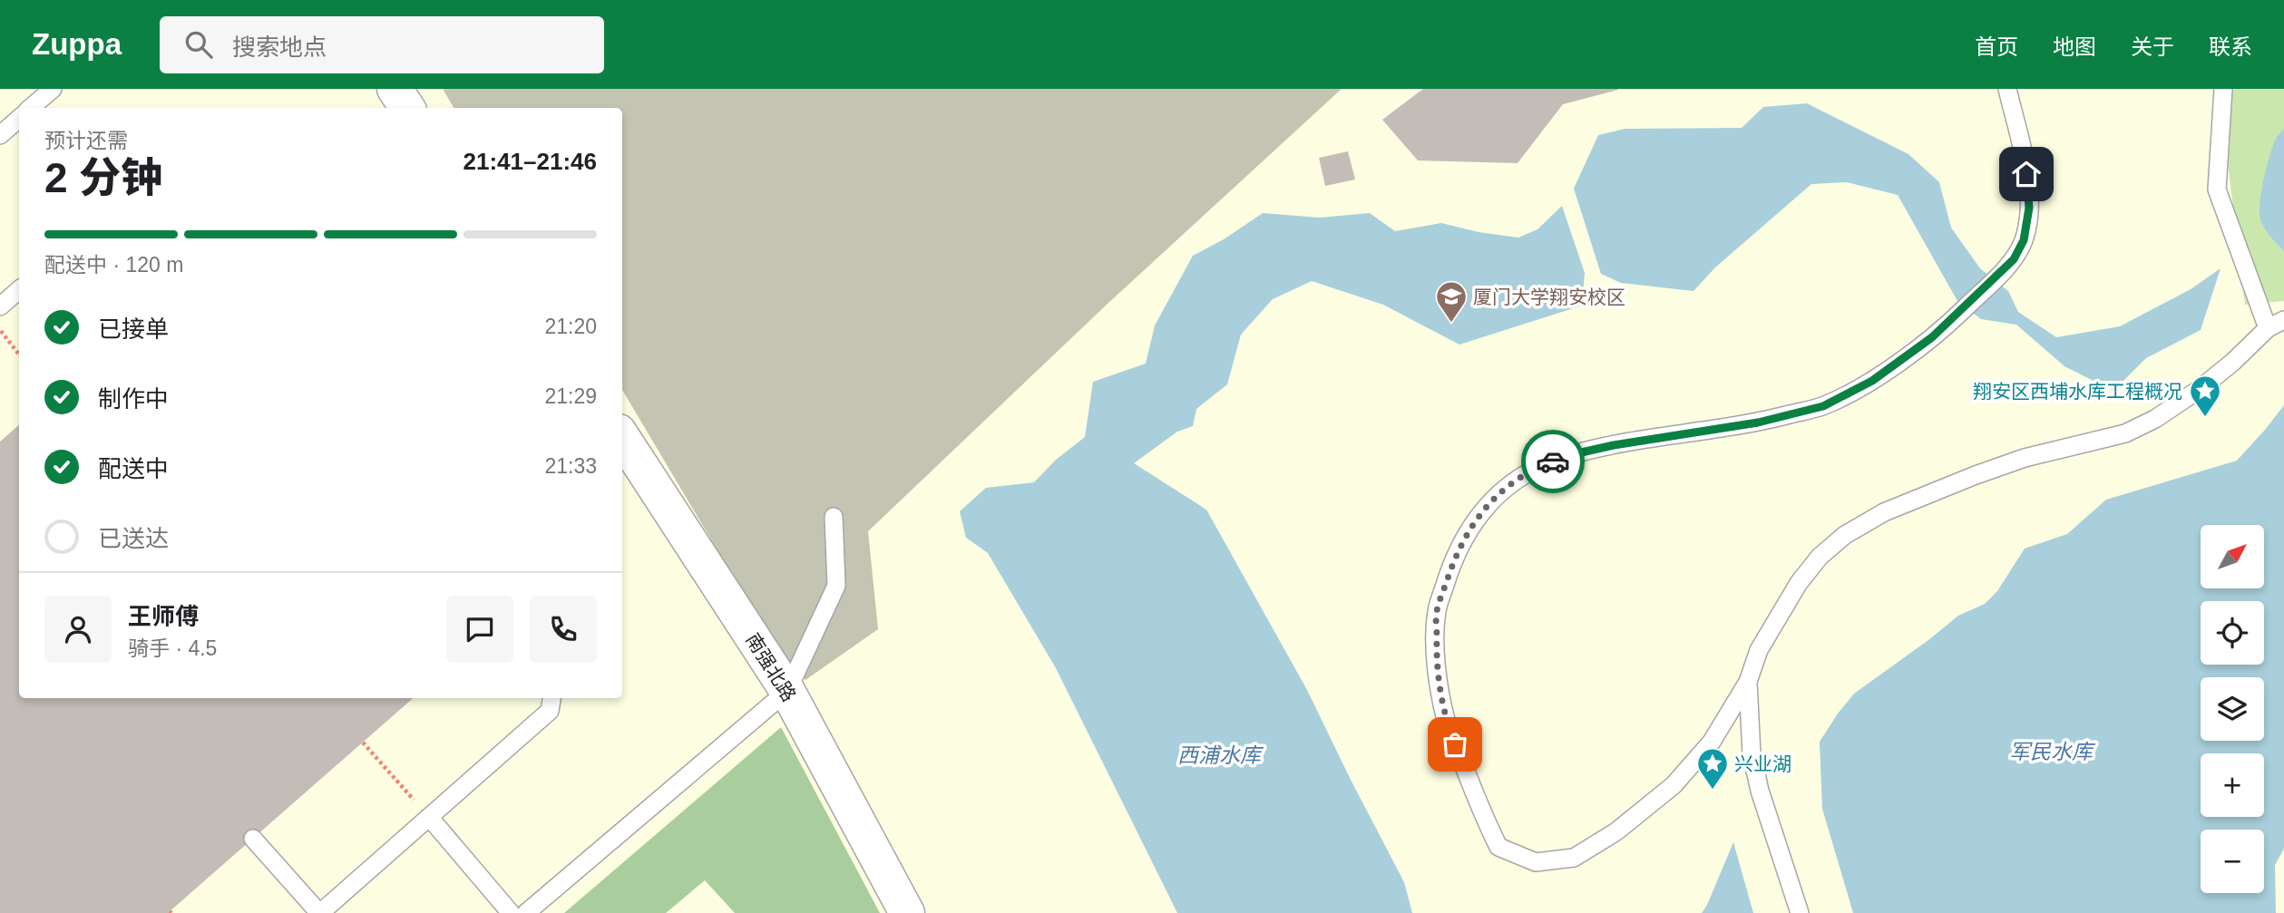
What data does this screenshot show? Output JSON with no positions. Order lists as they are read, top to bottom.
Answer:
{
  "streets": {
    "street": ["南强北路"]
  },
  "water": ["军民水库", "西浦水库"],
  "places": {
    "school or university": ["厦门大学翔安校区"],
    "place": ["翔安区西埔水库工程概况", "兴业湖"]
  },
  "north": "top right",
  "page": {
    "header": "Zuppa",
    "search": "搜索地点",
    "nav": [
      "首页",
      "地图",
      "关于",
      "联系"
    ],
    "heading": ["2 分钟", "预计还需", "21:41–21:46"],
    "panel": ["王师傅", "骑手 · 4.5"],
    "bar": "配送中 · 120 m",
    "list": [
      ["已接单", "21:20"],
      ["制作中", "21:29"],
      ["配送中", "21:33"],
      "已送达"
    ],
    "map_buttons": ["+", "−"]
  }
}
